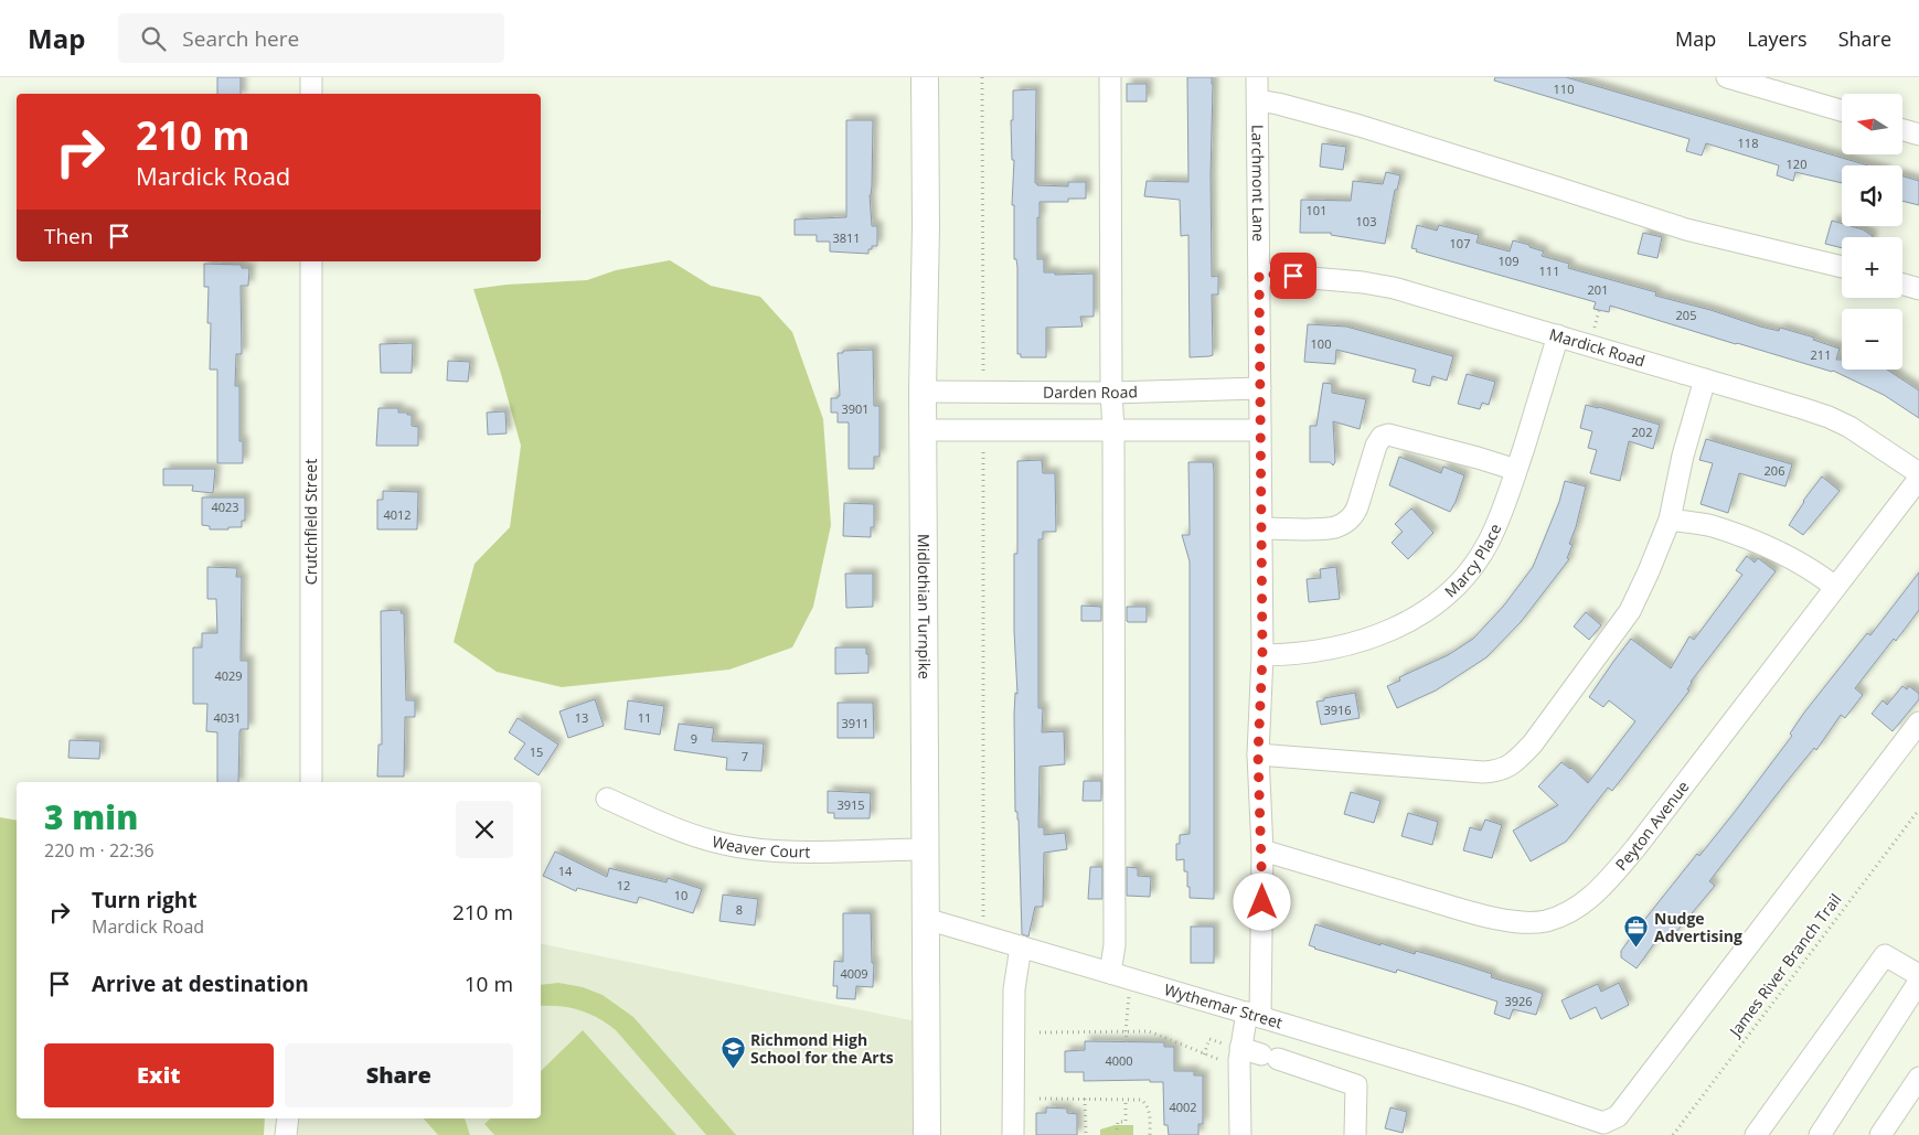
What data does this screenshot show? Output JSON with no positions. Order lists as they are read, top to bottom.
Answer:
{
  "streets": {
    "main road": ["Midlothian Turnpike"],
    "street": [
      "Larchmont Lane",
      "Mardick Road",
      "Darden Road",
      "Crutchfield Street",
      "Marcy Place",
      "Peyton Avenue",
      "Weaver Court",
      "Wythemar Street"
    ],
    "path": ["James River Branch Trail"]
  },
  "crossings": [
    ["Larchmont Lane", "Mardick Road"],
    ["Larchmont Lane", "Darden Road"],
    ["Larchmont Lane", "Marcy Place"],
    ["Larchmont Lane", "Peyton Avenue"],
    ["Larchmont Lane", "Wythemar Street"],
    ["Mardick Road", "Marcy Place"],
    ["Darden Road", "Midlothian Turnpike"],
    ["Midlothian Turnpike", "Weaver Court"],
    ["Midlothian Turnpike", "Wythemar Street"]
  ],
  "places": {
    "office": ["Nudge Advertising"],
    "school or university": ["Richmond High School for the Arts"]
  },
  "house_numbers": [
    "110",
    "118",
    "120",
    "101",
    "103",
    "3811",
    "107",
    "109",
    "111",
    "201",
    "205",
    "100",
    "211",
    "3901",
    "202",
    "206",
    "4023",
    "4012",
    "4029",
    "3916",
    "4031",
    "13",
    "11",
    "3911",
    "9",
    "15",
    "7",
    "3915",
    "14",
    "12",
    "10",
    "8",
    "4009",
    "3926",
    "4000",
    "4002"
  ],
  "north": "left",
  "page": {
    "header": "Map",
    "search": "Search here",
    "nav": ["Map", "Layers", "Share"],
    "map_buttons": ["+", "−"],
    "turn": ["210 m", "Mardick Road"],
    "then": "Then",
    "heading": ["3 min", "220 m · 22:36"],
    "list": [
      {
        "name": "Turn right",
        "note": "Mardick Road",
        "value": "210 m"
      },
      {
        "name": "Arrive at destination",
        "value": "10 m"
      }
    ],
    "buttons": ["Exit", "Share"]
  }
}
